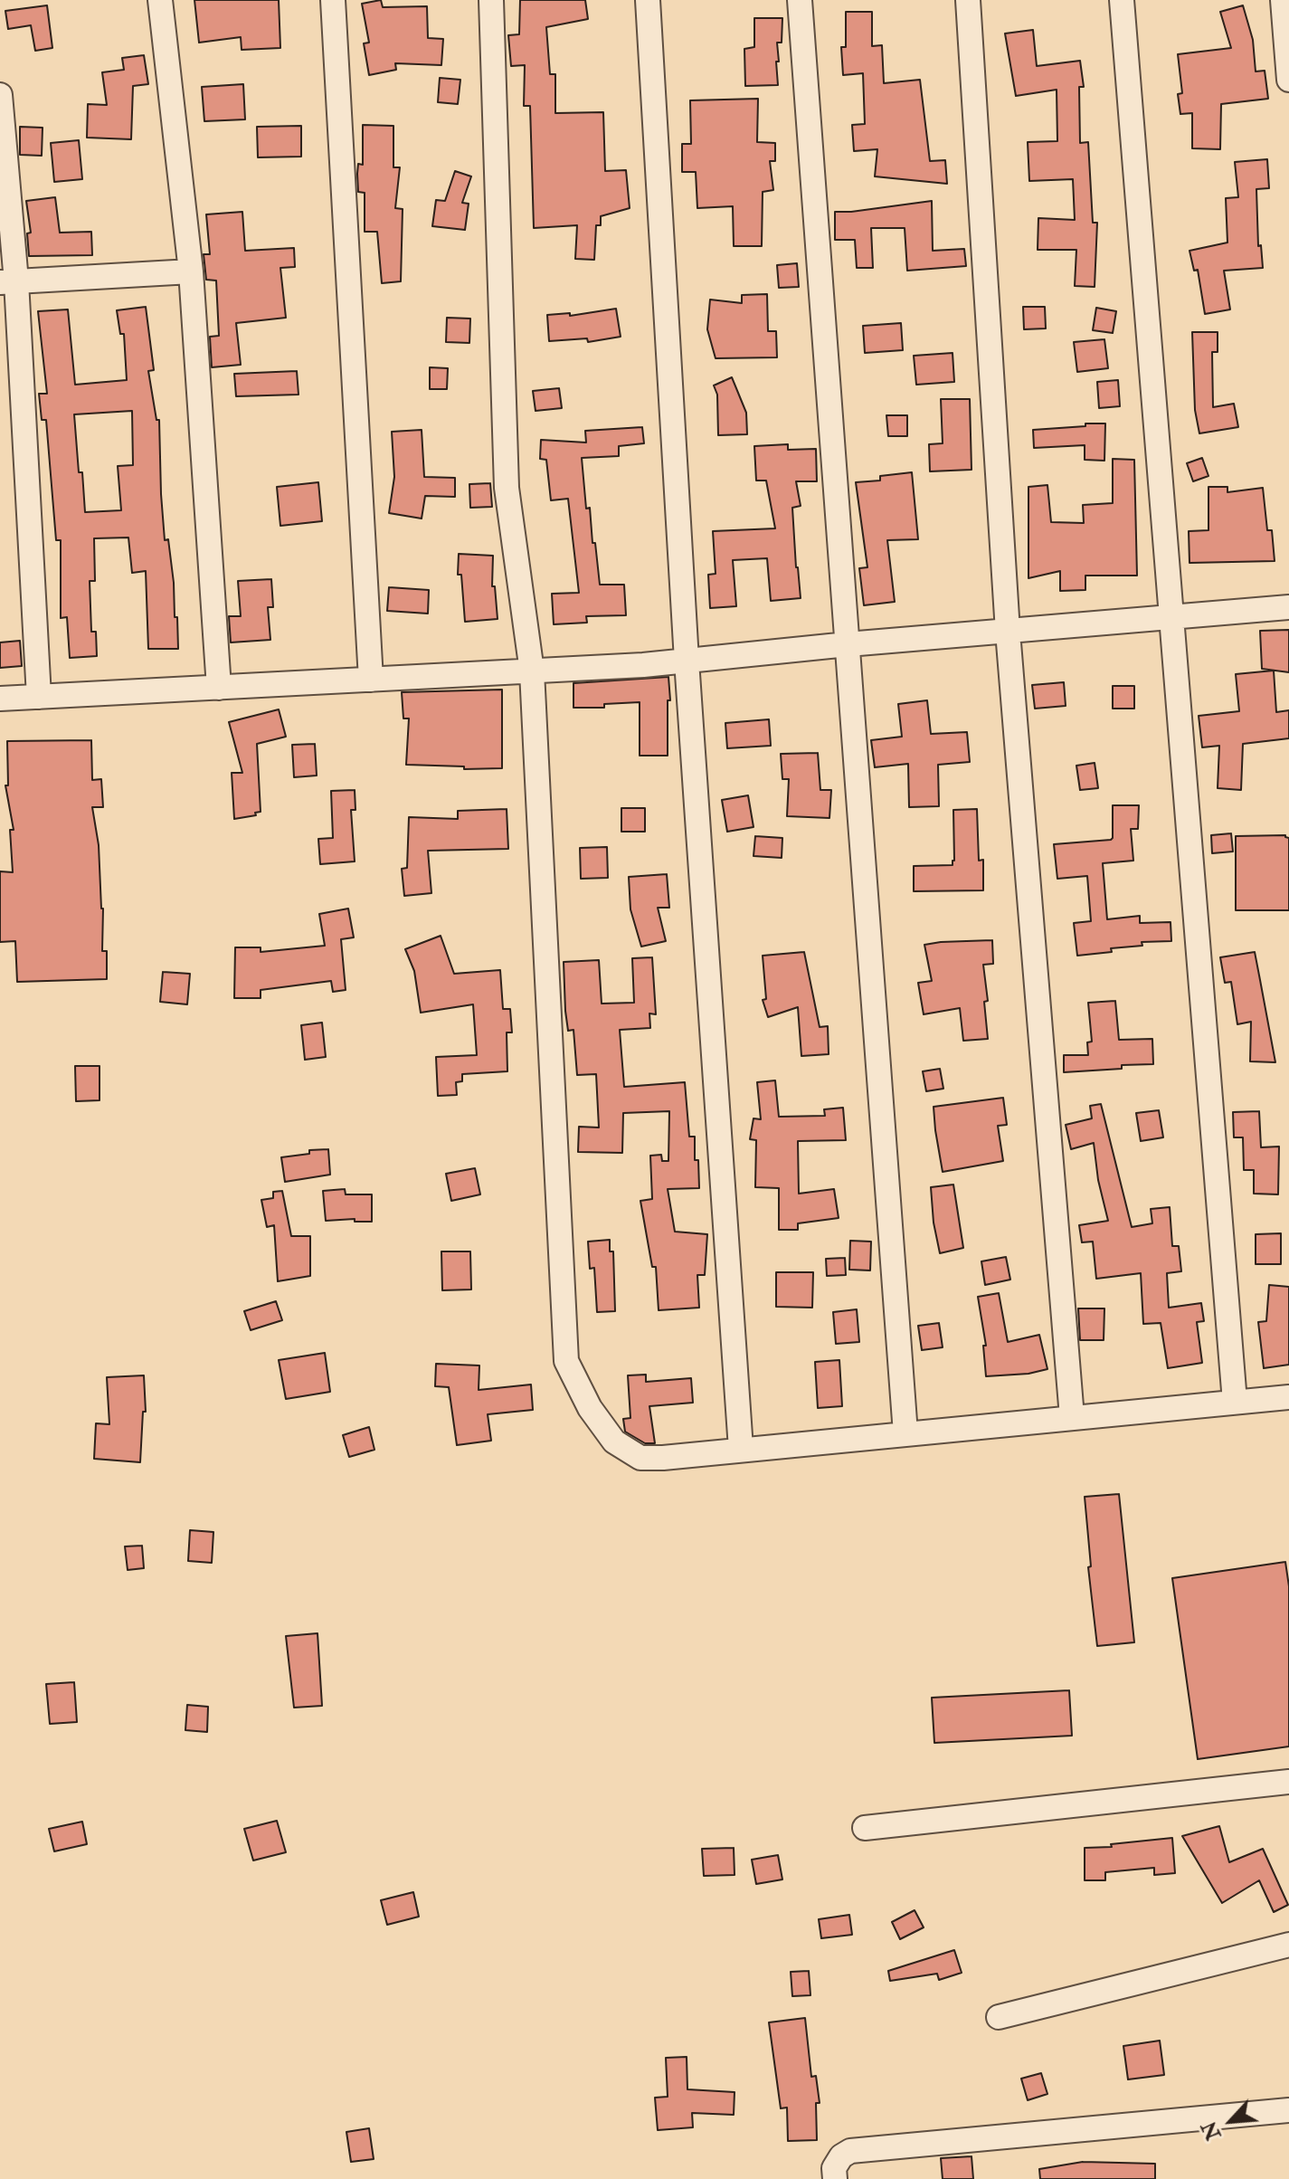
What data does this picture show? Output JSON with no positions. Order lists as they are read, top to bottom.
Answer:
{
  "north": "bottom left"
}
